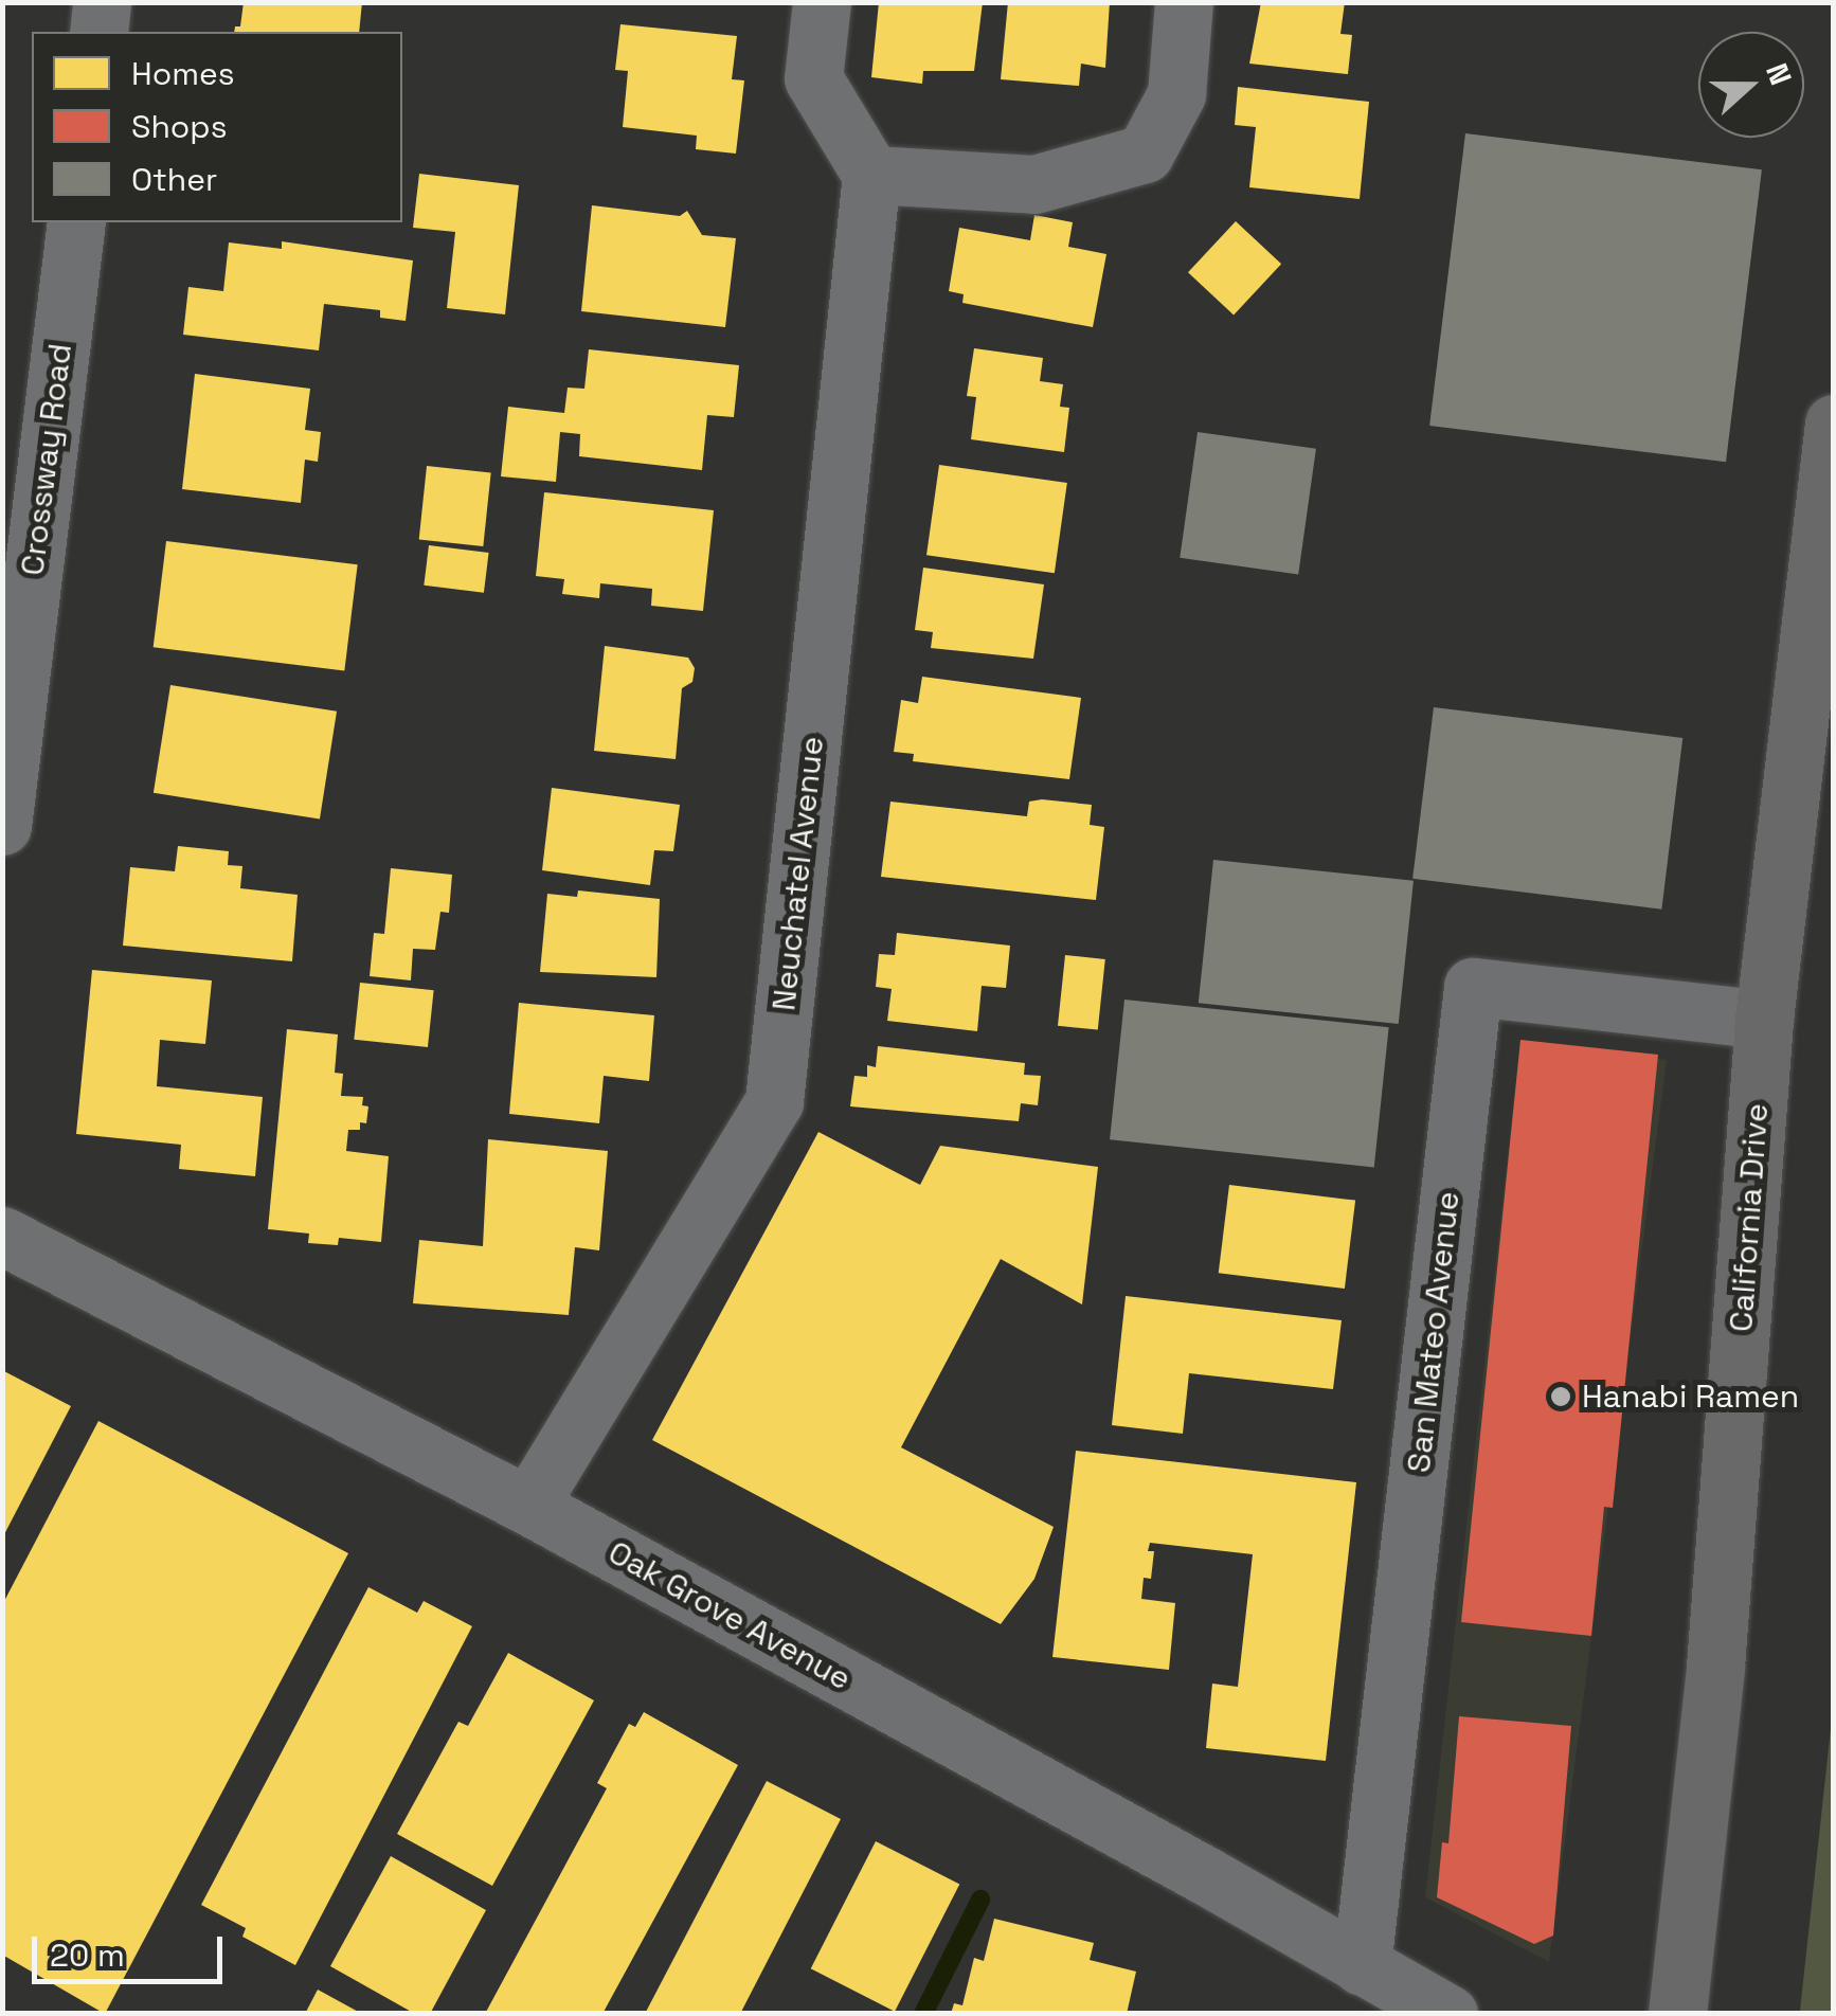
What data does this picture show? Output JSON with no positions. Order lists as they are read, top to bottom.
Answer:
{
  "streets": {
    "main road": ["California Drive"],
    "street": [
      "Crossway Road",
      "Neuchatel Avenue",
      "San Mateo Avenue",
      "Oak Grove Avenue"
    ]
  },
  "crossings": [
    ["Neuchatel Avenue", "Oak Grove Avenue"],
    ["California Drive", "San Mateo Avenue"],
    ["San Mateo Avenue", "Oak Grove Avenue"]
  ],
  "places": ["Hanabi Ramen"],
  "legend": ["Homes", "Shops", "Other"],
  "scale_bar": "20 m",
  "north": "right"
}
